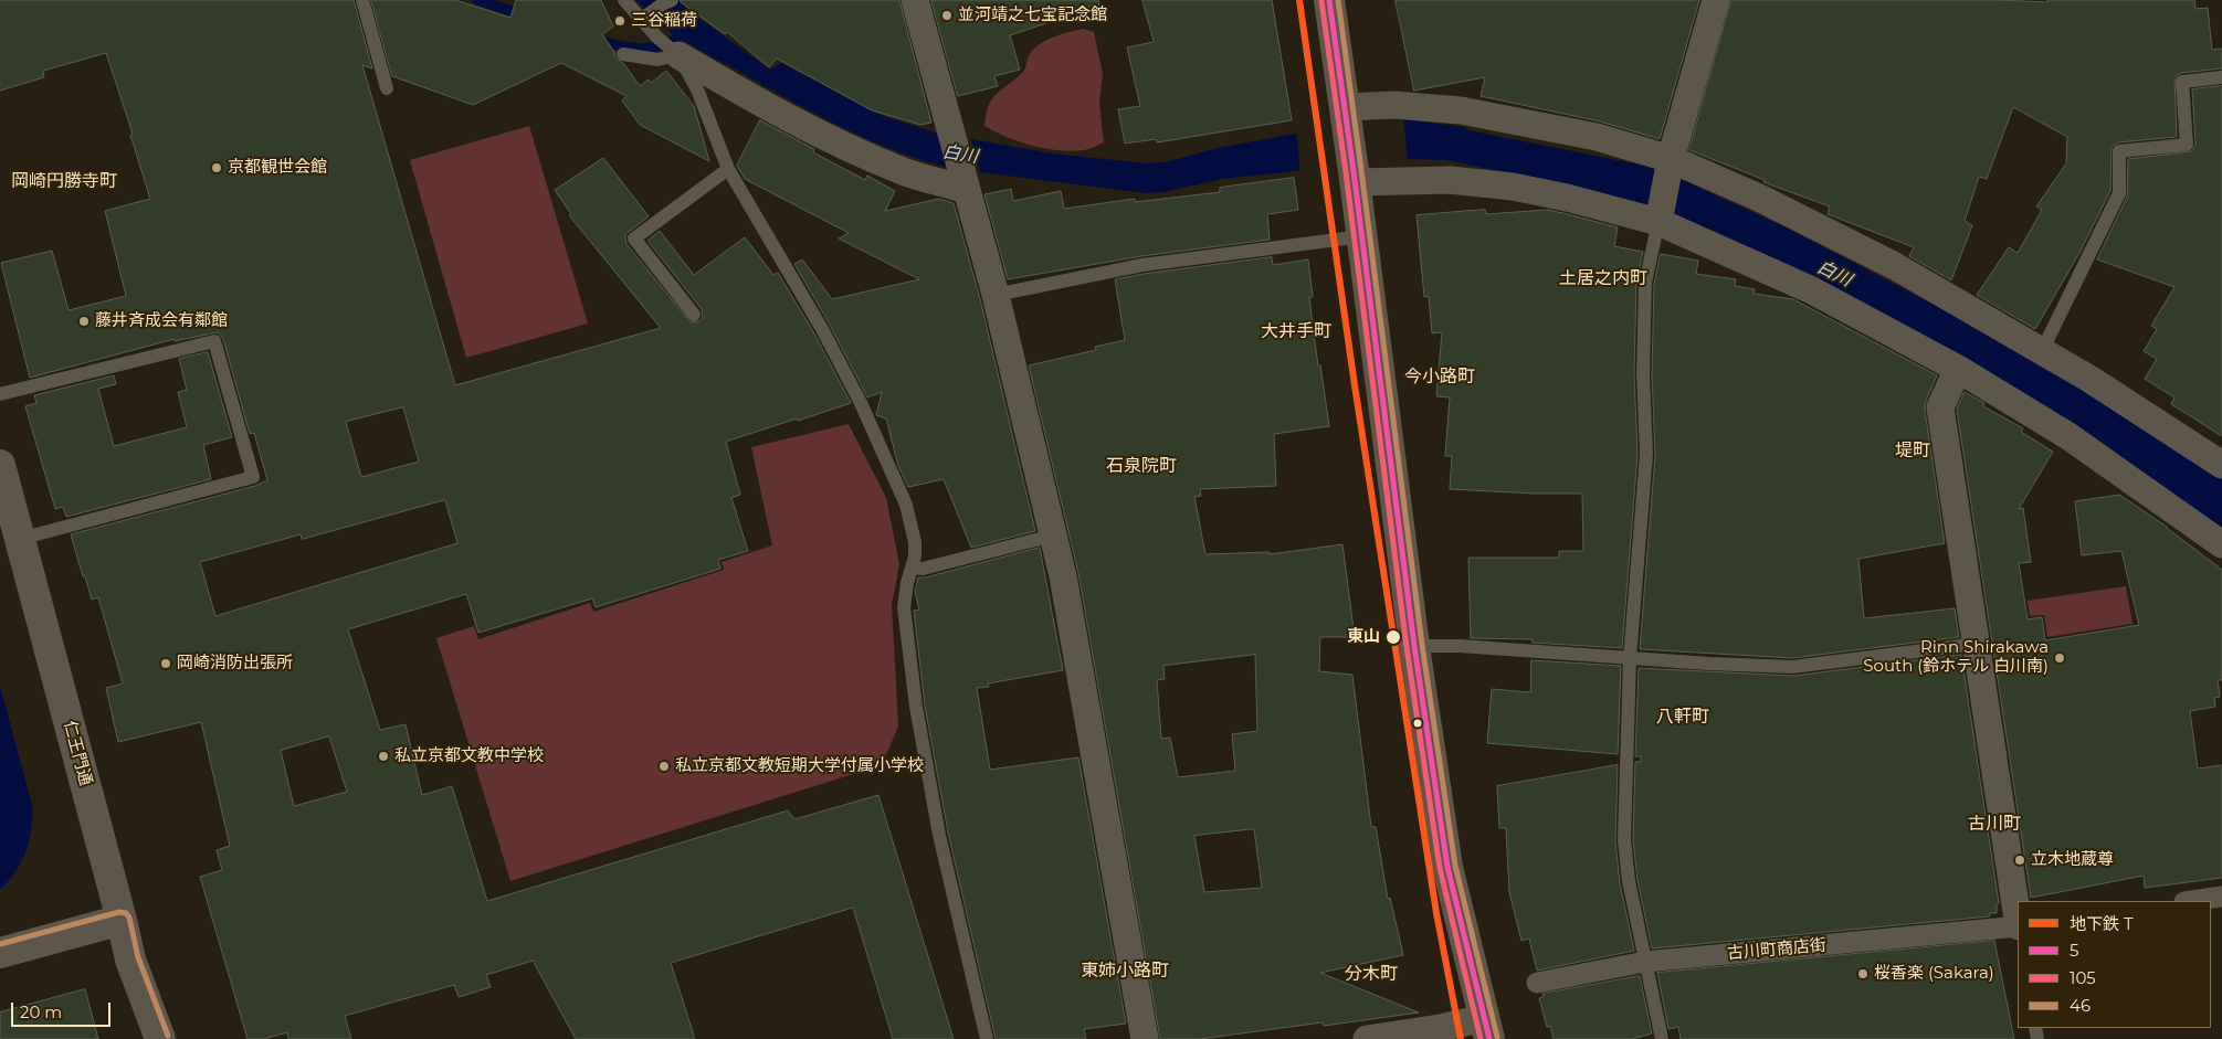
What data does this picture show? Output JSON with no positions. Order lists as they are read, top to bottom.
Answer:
{
  "streets": {
    "street": ["仁王門通", "古川町商店街"]
  },
  "districts": [
    "岡崎円勝寺町",
    "土居之内町",
    "大井手町",
    "今小路町",
    "堤町",
    "石泉院町",
    "八軒町",
    "古川町",
    "東姉小路町",
    "分木町"
  ],
  "water": ["白川"],
  "places": [
    "並河靖之七宝記念館",
    "三谷稲荷",
    "京都観世会館",
    "藤井斉成会有鄰館",
    "東山",
    "Rinn Shirakawa South (鈴ホテル 白川南)",
    "岡崎消防出張所",
    "私立京都文教中学校",
    "私立京都文教短期大学付属小学校",
    "立木地蔵尊",
    "桜香楽 (Sakara)"
  ],
  "lines": [
    "metro line T",
    "transit line 5",
    "transit line 46",
    "transit line 105"
  ],
  "legend": [
    "地下鉄 T",
    "5",
    "105",
    "46"
  ],
  "scale_bar": "20 m"
}
